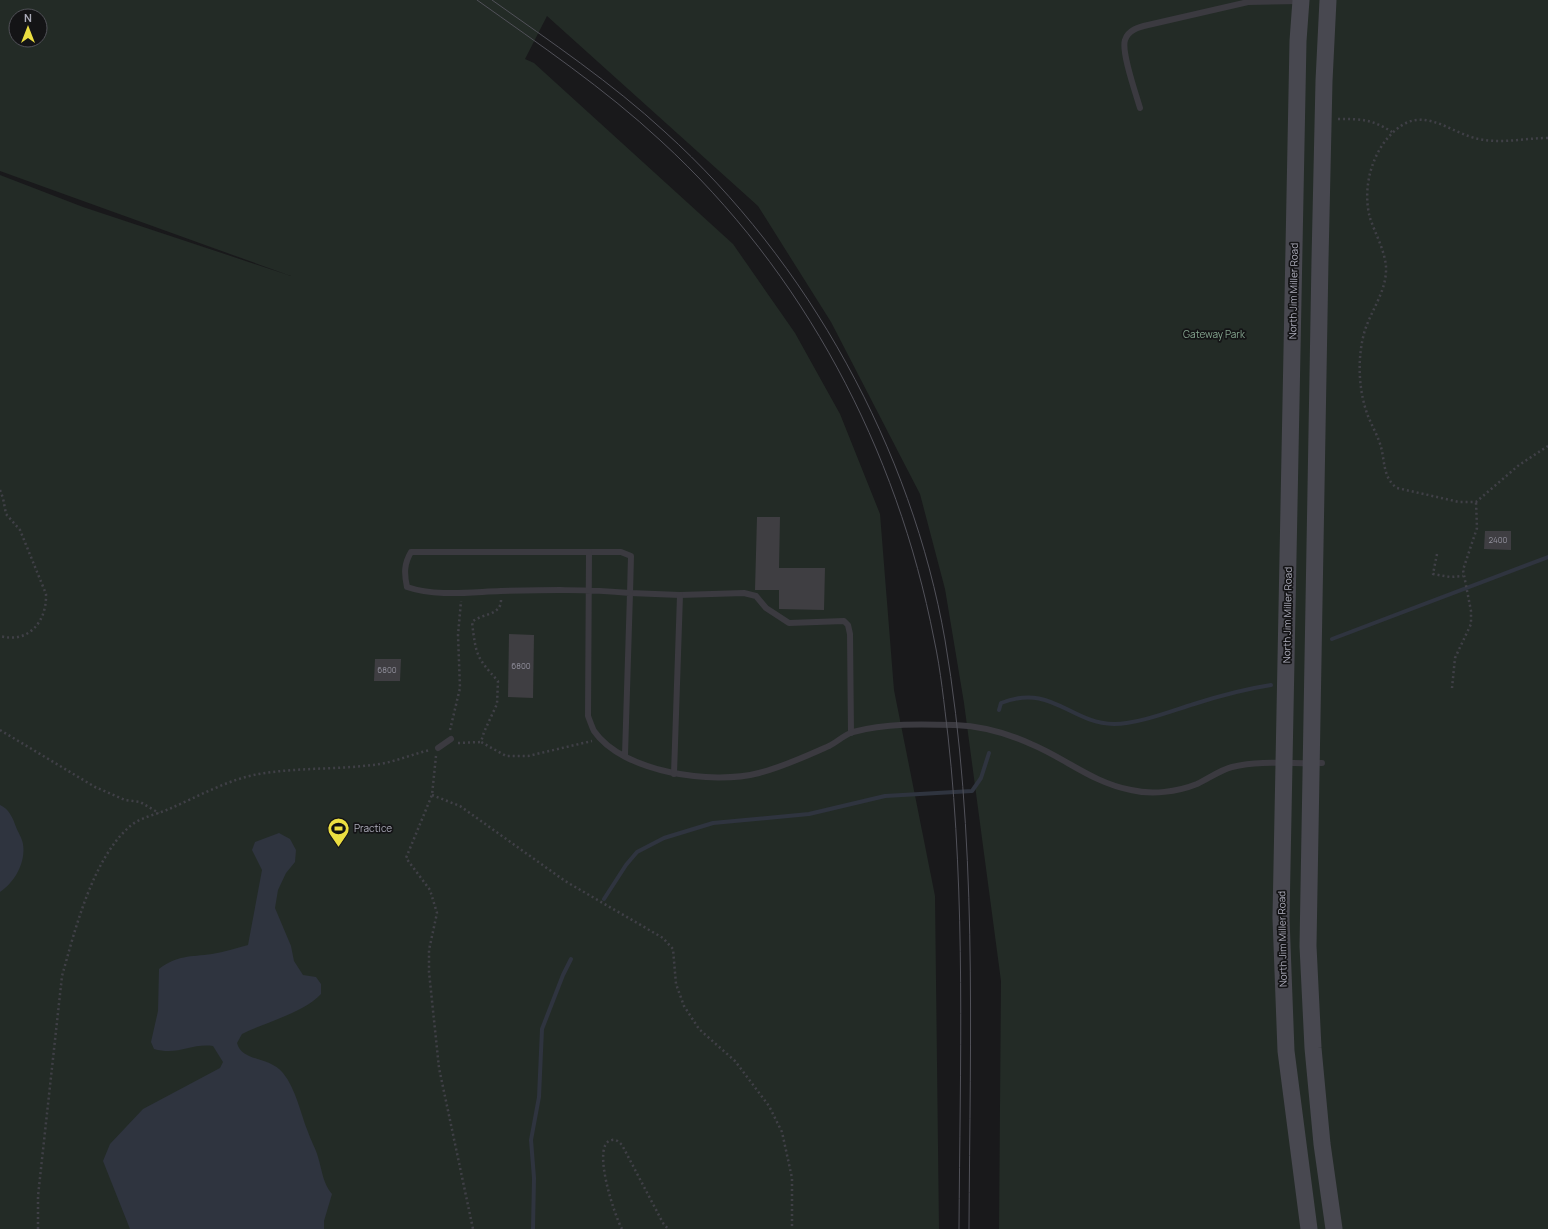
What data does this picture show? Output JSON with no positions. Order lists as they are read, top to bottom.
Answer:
{
  "streets": {
    "main road": ["North Jim Miller Road"]
  },
  "parks": ["Gateway Park"],
  "places": {
    "sports": ["Practice"]
  },
  "house_numbers": ["2400", "6800", "6800"],
  "north": "top"
}
